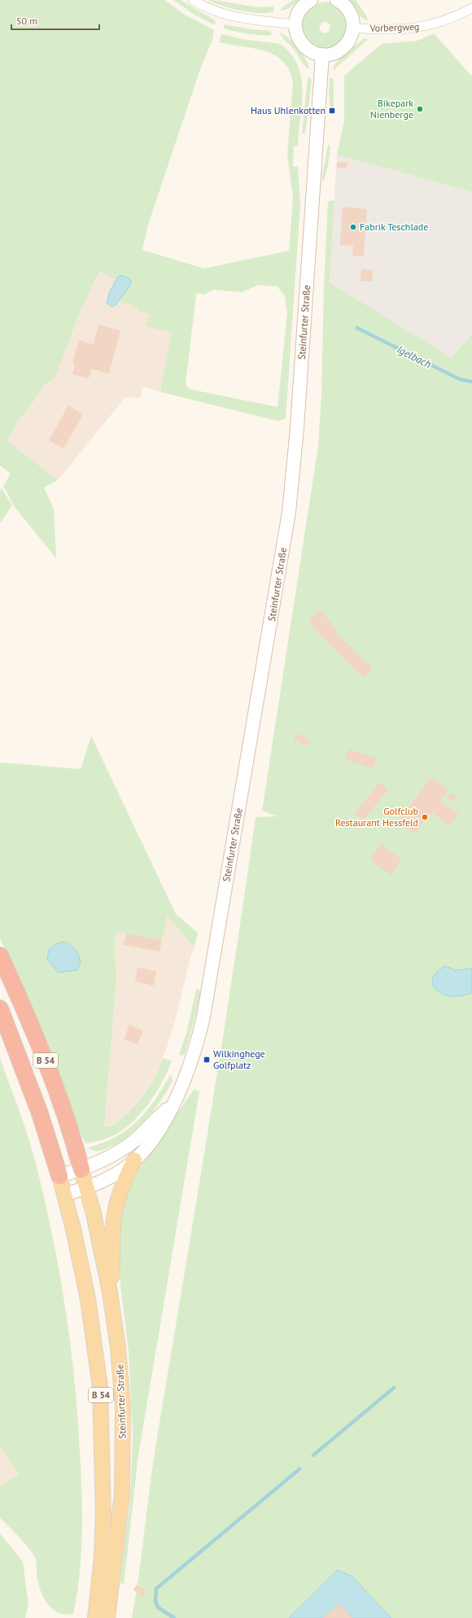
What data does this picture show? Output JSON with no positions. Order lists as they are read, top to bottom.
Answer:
{
  "streets": {
    "highway": ["B 54"],
    "main road": ["Steinfurter Straße"],
    "street": ["Vorbergweg"]
  },
  "crossings": [
    ["Steinfurter Straße", "B 54"]
  ],
  "water": ["Igelbach"],
  "places": {
    "other": ["Bikepark Nienberge", "Fabrik Teschlade", "Golfclub Restaurant Hessfeld"],
    "transit": ["Haus Uhlenkotten", "Wilkinghege Golfplatz"]
  },
  "scale_bar": "50 m"
}
